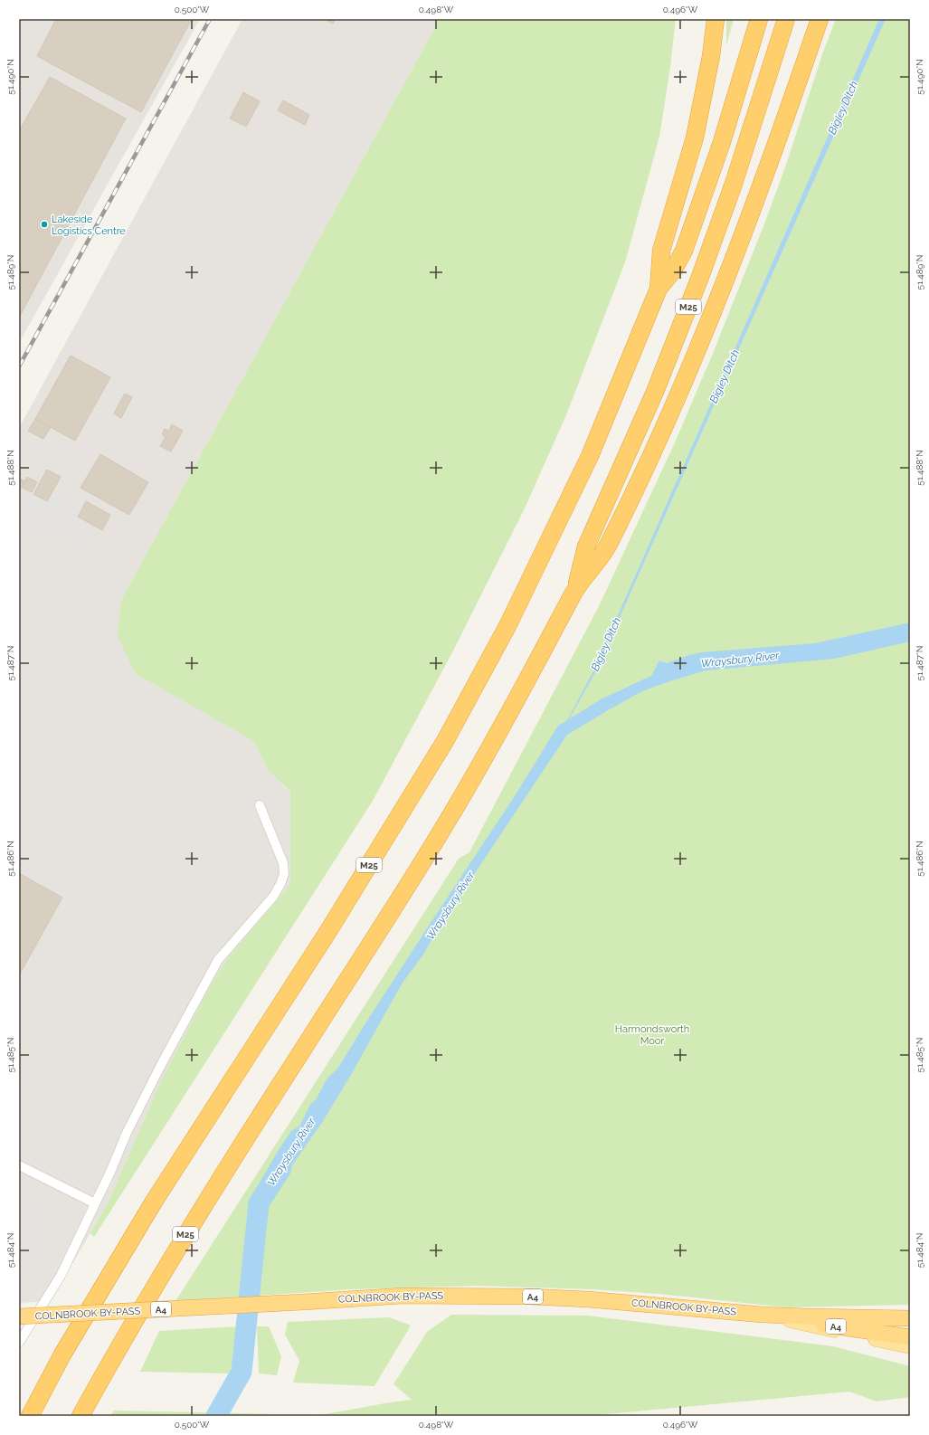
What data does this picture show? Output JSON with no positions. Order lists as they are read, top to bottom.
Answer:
{
  "streets": {
    "highway": ["M25", "A4", "COLNBROOK BY-PASS"]
  },
  "crossings": [
    ["A4", "COLNBROOK BY-PASS"]
  ],
  "water": ["Bigley Ditch", "Wraysbury River"],
  "parks": ["Harmondsworth Moor"],
  "places": ["Lakeside Logistics Centre"],
  "coordinates": [
    "0.500°W",
    "0.498°W",
    "0.496°W",
    "51.490°N",
    "51.489°N",
    "51.488°N",
    "51.487°N",
    "51.486°N",
    "51.485°N",
    "51.484°N"
  ]
}
